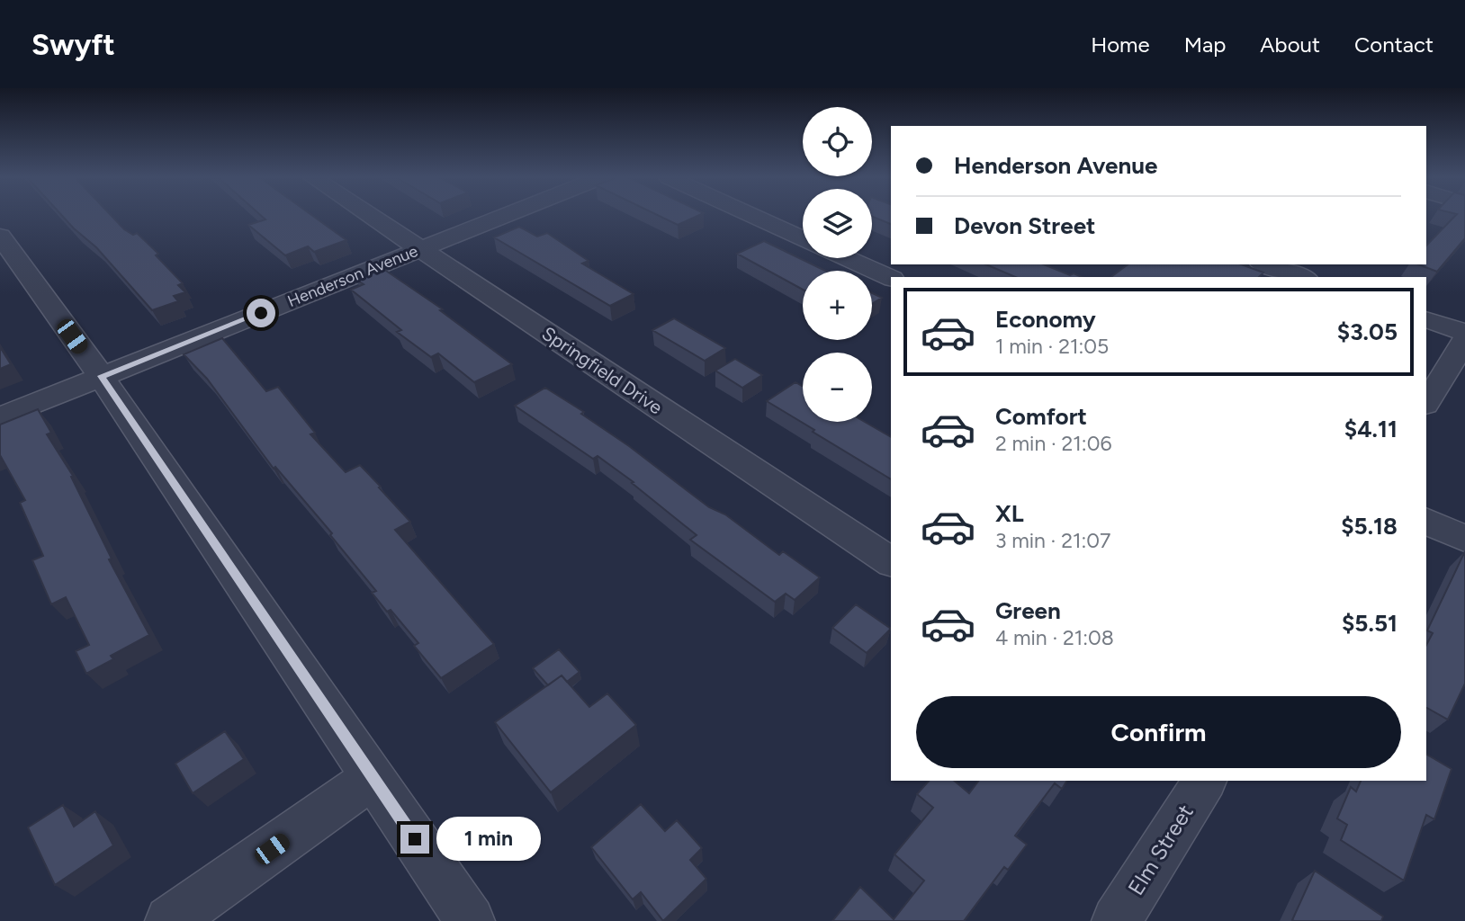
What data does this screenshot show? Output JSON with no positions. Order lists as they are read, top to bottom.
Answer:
{
  "streets": {
    "street": ["Henderson Avenue", "Springfield Drive", "Elm Street"]
  },
  "crossings": [
    ["Henderson Avenue", "Springfield Drive"]
  ],
  "page": {
    "header": "Swyft",
    "nav": [
      "Home",
      "Map",
      "About",
      "Contact"
    ],
    "map_buttons": ["+", "−"],
    "banner": ["Henderson Avenue", "Devon Street"],
    "list": [
      {
        "name": "Economy",
        "note": "1 min · 21:05",
        "value": "$3.05"
      },
      {
        "name": "Comfort",
        "note": "2 min · 21:06",
        "value": "$4.11"
      },
      {
        "name": "XL",
        "note": "3 min · 21:07",
        "value": "$5.18"
      },
      {
        "name": "Green",
        "note": "4 min · 21:08",
        "value": "$5.51"
      }
    ],
    "buttons": "Confirm",
    "bubble": "1 min"
  }
}
